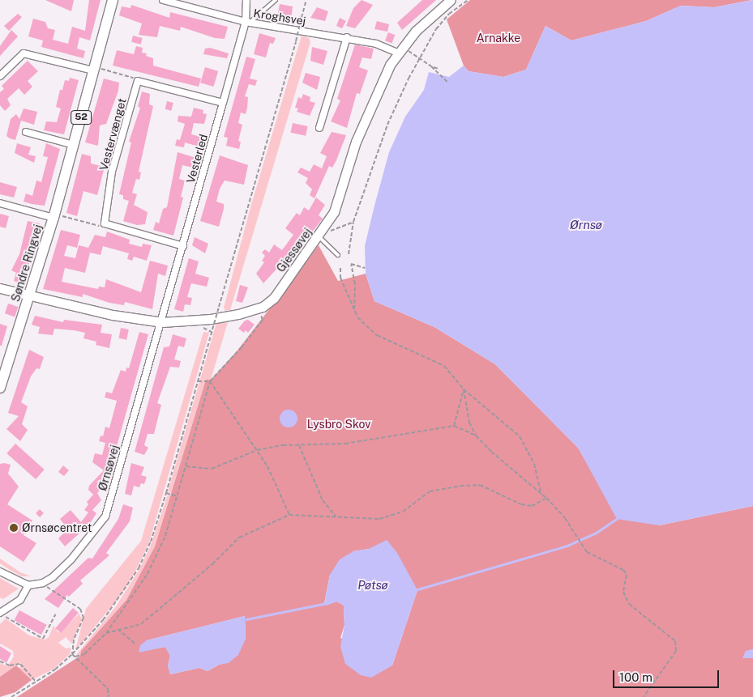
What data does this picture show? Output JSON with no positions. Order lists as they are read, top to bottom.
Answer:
{
  "streets": {
    "main road": ["52", "Søndre Ringvej"],
    "street": [
      "Kroghsvej",
      "Vestervænget",
      "Vesterled",
      "Gjessøvej",
      "Ørnsøvej"
    ]
  },
  "crossings": [
    ["Kroghsvej", "Vesterled"],
    ["Kroghsvej", "Gjessøvej"],
    ["Vesterled", "Gjessøvej"],
    ["Vesterled", "Ørnsøvej"],
    ["Gjessøvej", "Søndre Ringvej"],
    ["Gjessøvej", "Ørnsøvej"]
  ],
  "water": ["Ørnsø", "Pøtsø"],
  "parks": ["Arnakke", "Lysbro Skov"],
  "places": ["Ørnsøcentret"],
  "scale_bar": "100 m"
}
